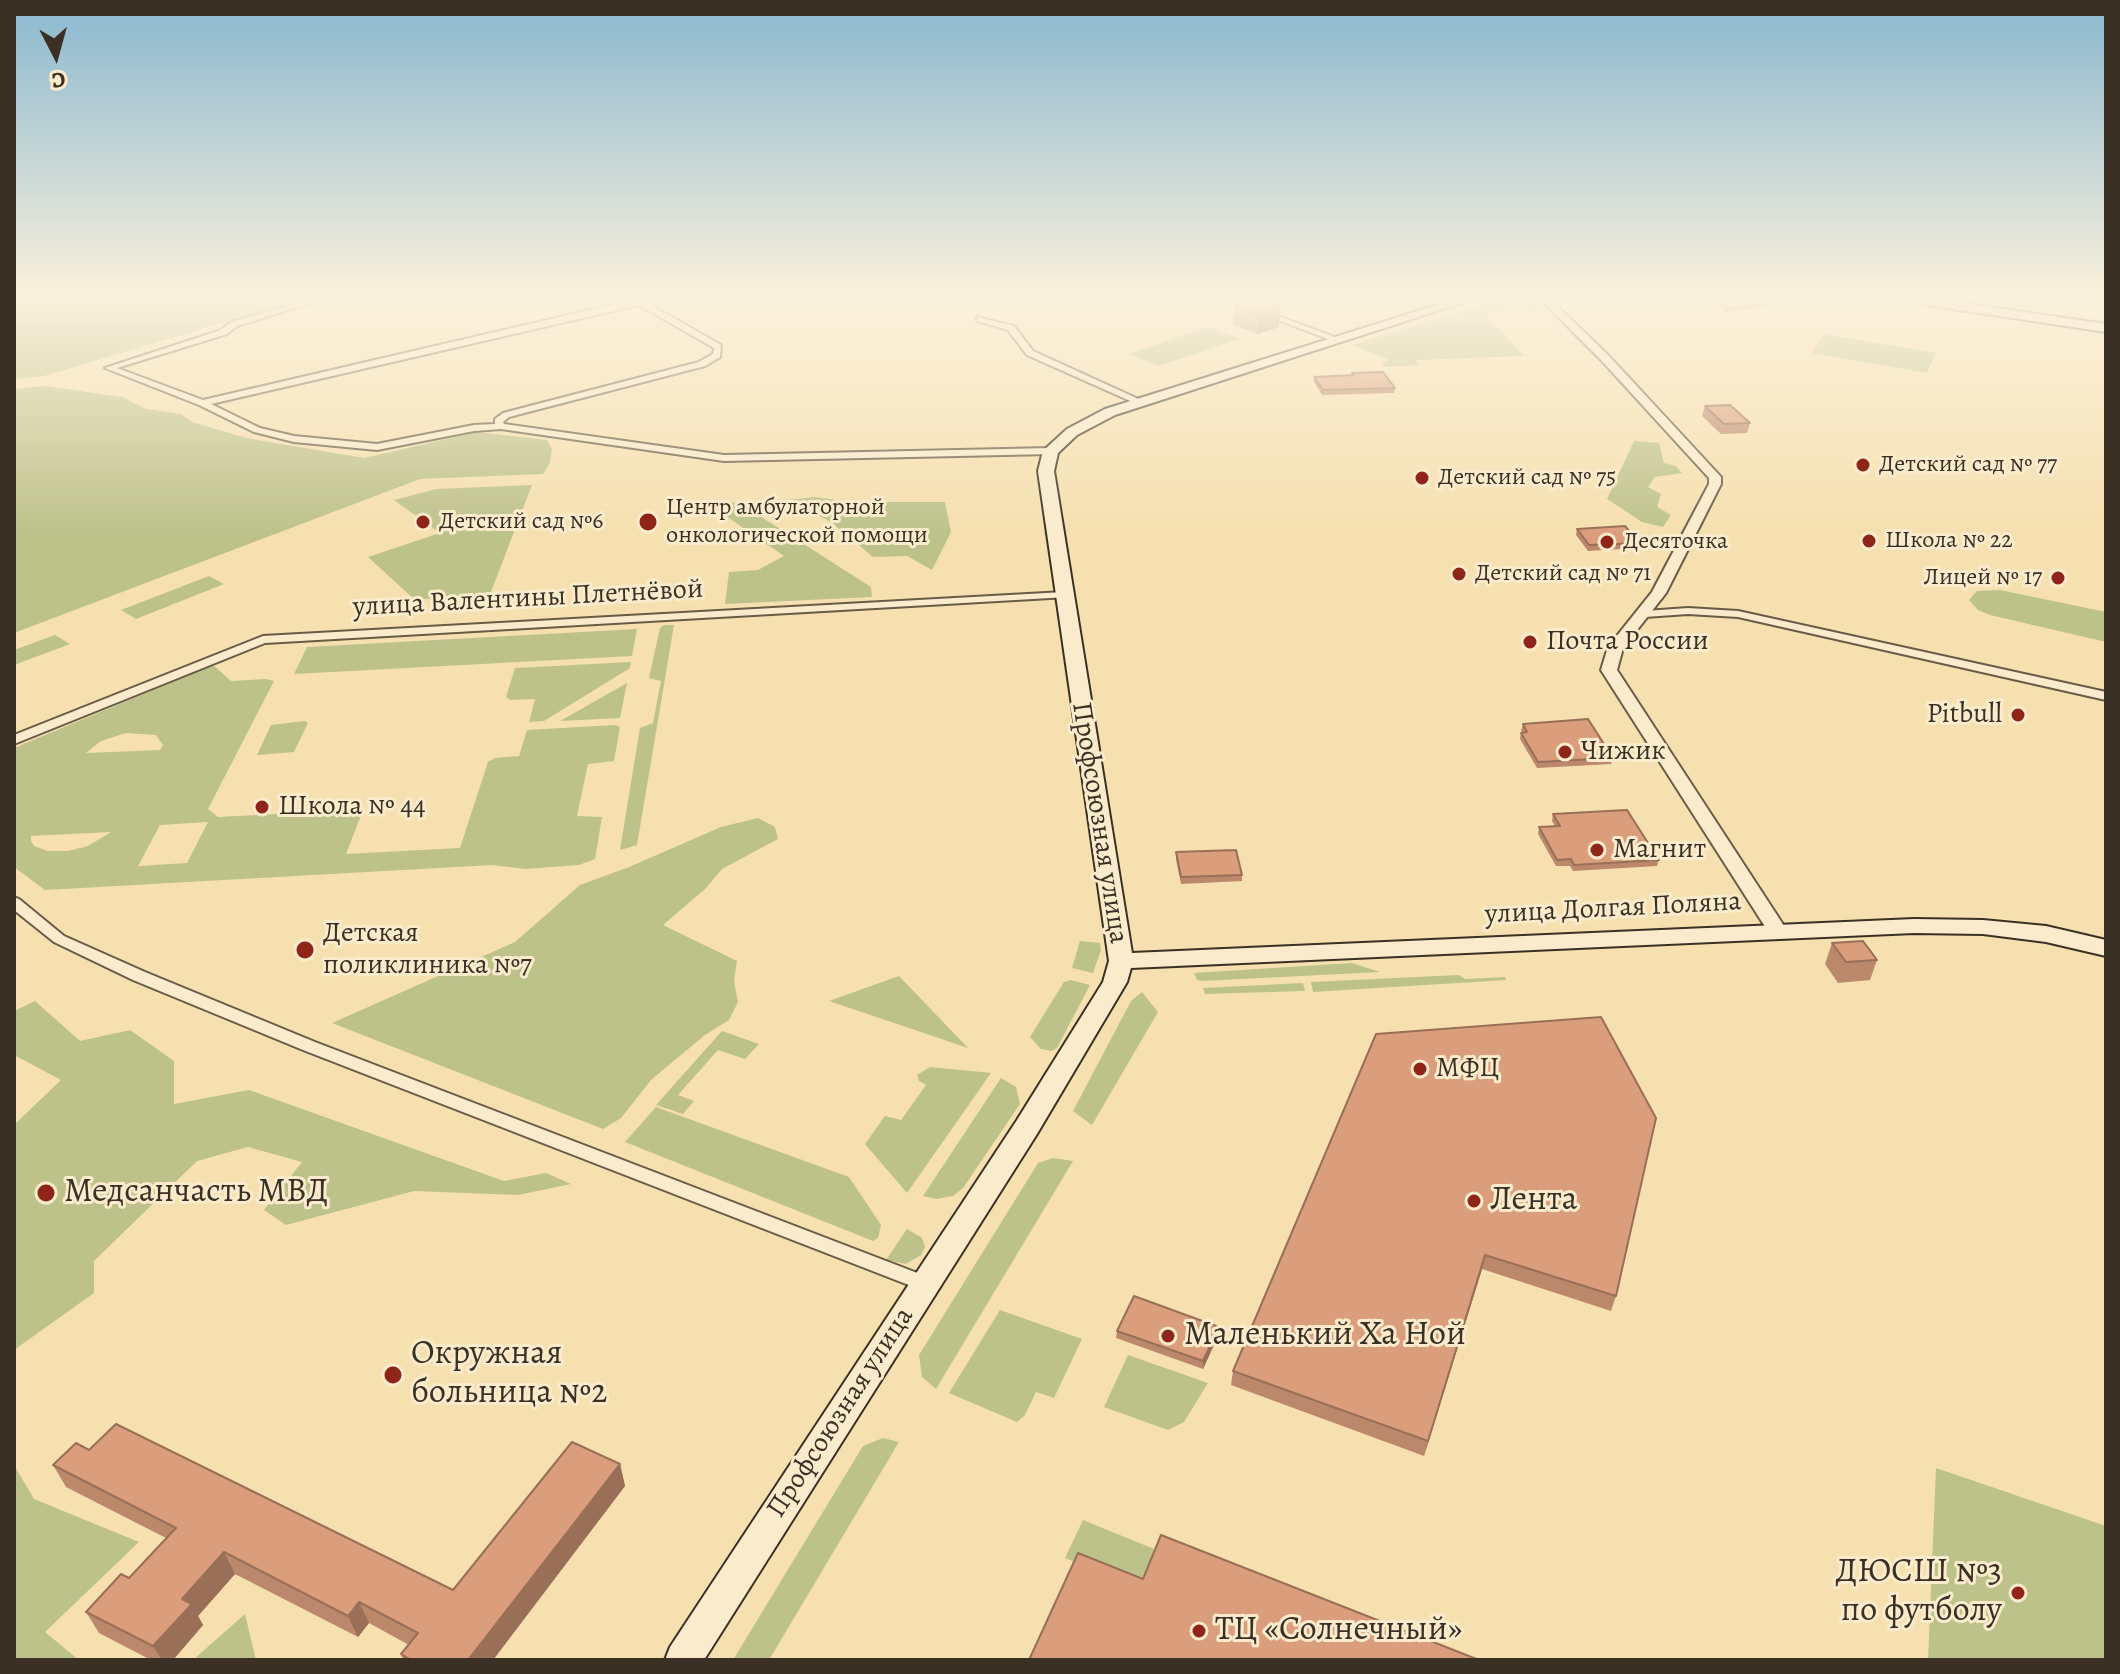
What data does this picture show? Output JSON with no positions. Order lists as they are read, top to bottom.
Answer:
{
  "streets": {
    "main road": ["Профсоюзная улица", "улица Долгая Поляна"],
    "street": ["улица Валентины Плетнёвой"]
  },
  "crossings": [
    ["улица Валентины Плетнёвой", "Профсоюзная улица"],
    ["Профсоюзная улица", "улица Долгая Поляна"]
  ],
  "places": [
    "Детский сад № 77",
    "Детский сад № 75",
    "Детский сад №6",
    "Центр амбулаторной онкологической помощи",
    "Школа № 22",
    "Десяточка",
    "Детский сад № 71",
    "Лицей № 17",
    "Почта России",
    "Pitbull",
    "Чижик",
    "Школа № 44",
    "Магнит",
    "Детская поликлиника №7",
    "МФЦ",
    "Медсанчасть МВД",
    "Лента",
    "Маленький Ха Ной",
    "Окружная больница №2",
    "ДЮСШ №3 по футболу",
    "ТЦ «Солнечный»"
  ],
  "north": "bottom"
}
